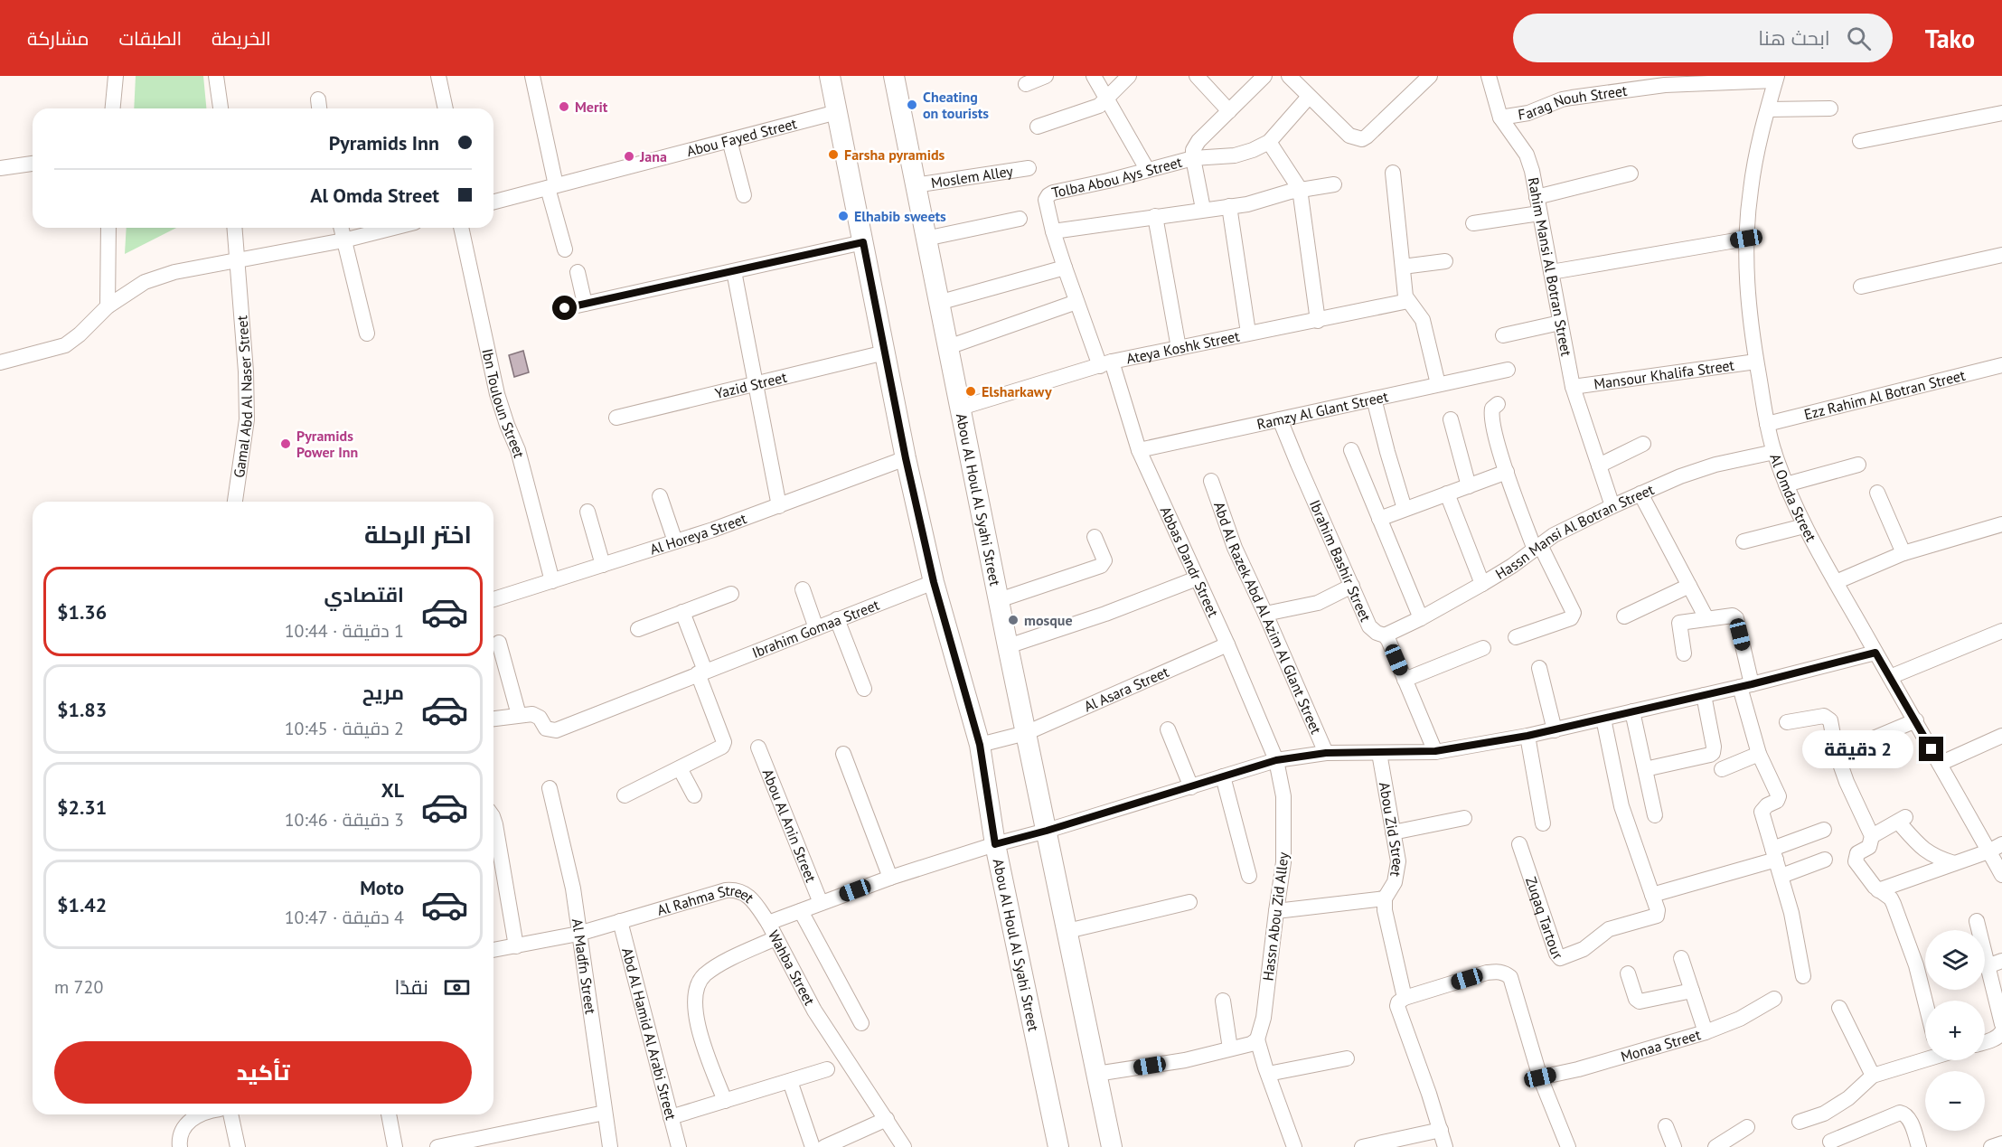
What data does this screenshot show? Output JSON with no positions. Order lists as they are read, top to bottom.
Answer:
{
  "streets": {
    "main road": ["Abou Al Houl Al Syahi Street"],
    "street": [
      "Farag Nouh Street",
      "Abou Fayed Street",
      "Moslem Alley",
      "Tolba Abou Ays Street",
      "Rahim Mansi Al Botran Street",
      "Ateya Koshk Street",
      "Mansour Khalifa Street",
      "Yazid Street",
      "Ezz Rahim Al Botran Street",
      "Gamal Abd Al Naser Street",
      "Ibn Touloun Street",
      "Ramzy Al Glant Street",
      "Al Omda Street",
      "Hassn Mansi Al Botran Street",
      "Al Horeya Street",
      "Ibrahim Bashir Street",
      "Abbas Dandr Street",
      "Abd Al Razek Abd Al Azim Al Glant Street",
      "Ibrahim Gomaa Street",
      "Al Asara Street",
      "Abou Al Anin Street",
      "Abou Zid Street",
      "Al Rahma Street",
      "Zuqaq Tartour",
      "Hassn Abou Zid Alley",
      "Al Madfn Street",
      "Wahba Street",
      "Abd Al Hamid Al Arabi Street",
      "Monaa Street"
    ]
  },
  "crossings": [
    ["Farag Nouh Street", "Rahim Mansi Al Botran Street"],
    ["Farag Nouh Street", "Al Omda Street"],
    ["Abou Fayed Street", "Abou Al Houl Al Syahi Street"],
    ["Moslem Alley", "Abou Al Houl Al Syahi Street"],
    ["Tolba Abou Ays Street", "Ateya Koshk Street"],
    ["Tolba Abou Ays Street", "Abbas Dandr Street"],
    ["Rahim Mansi Al Botran Street", "Mansour Khalifa Street"],
    ["Rahim Mansi Al Botran Street", "Hassn Mansi Al Botran Street"],
    ["Ateya Koshk Street", "Abou Al Houl Al Syahi Street"],
    ["Ateya Koshk Street", "Abbas Dandr Street"],
    ["Mansour Khalifa Street", "Al Omda Street"],
    ["Yazid Street", "Abou Al Houl Al Syahi Street"],
    ["Ezz Rahim Al Botran Street", "Al Omda Street"],
    ["Ibn Touloun Street", "Al Horeya Street"],
    ["Ramzy Al Glant Street", "Ibrahim Bashir Street"],
    ["Ramzy Al Glant Street", "Abbas Dandr Street"],
    ["Al Omda Street", "Hassn Mansi Al Botran Street"],
    ["Al Omda Street", "Al Rahma Street"],
    ["Abou Al Houl Al Syahi Street", "Al Horeya Street"],
    ["Abou Al Houl Al Syahi Street", "Ibrahim Gomaa Street"],
    ["Abou Al Houl Al Syahi Street", "Al Asara Street"],
    ["Abou Al Houl Al Syahi Street", "Al Rahma Street"],
    ["Hassn Mansi Al Botran Street", "Ibrahim Bashir Street"],
    ["Ibrahim Bashir Street", "Al Rahma Street"],
    ["Abbas Dandr Street", "Al Asara Street"],
    ["Abbas Dandr Street", "Al Rahma Street"],
    ["Abbas Dandr Street", "Hassn Abou Zid Alley"],
    ["Abd Al Razek Abd Al Azim Al Glant Street", "Al Rahma Street"],
    ["Abou Al Anin Street", "Al Rahma Street"],
    ["Abou Zid Street", "Al Rahma Street"],
    ["Al Rahma Street", "Zuqaq Tartour"],
    ["Al Rahma Street", "Hassn Abou Zid Alley"],
    ["Al Rahma Street", "Al Madfn Street"],
    ["Al Rahma Street", "Wahba Street"],
    ["Al Rahma Street", "Abd Al Hamid Al Arabi Street"]
  ],
  "places": [
    "Cheating on tourists",
    "Merit",
    "Farsha pyramids",
    "Jana",
    "Elhabib sweets",
    "Elsharkawy",
    "Pyramids Power Inn",
    "mosque"
  ],
  "page": {
    "header": "Tako",
    "search": "ابحث هنا",
    "nav": ["الخريطة", "الطبقات", "مشاركة"],
    "banner": ["Pyramids Inn", "Al Omda Street"],
    "heading": "اختر الرحلة",
    "list": [
      {
        "name": "اقتصادي",
        "note": "1 دقيقة · 10:44",
        "value": "$1.36"
      },
      {
        "name": "مريح",
        "note": "2 دقيقة · 10:45",
        "value": "$1.83"
      },
      {
        "name": "XL",
        "note": "3 دقيقة · 10:46",
        "value": "$2.31"
      },
      {
        "name": "Moto",
        "note": "4 دقيقة · 10:47",
        "value": "$1.42"
      }
    ],
    "bubble": "2 دقيقة",
    "map_buttons": ["+", "−"],
    "pay": ["نقدًا", "720 m"],
    "buttons": "تأكيد"
  }
}
